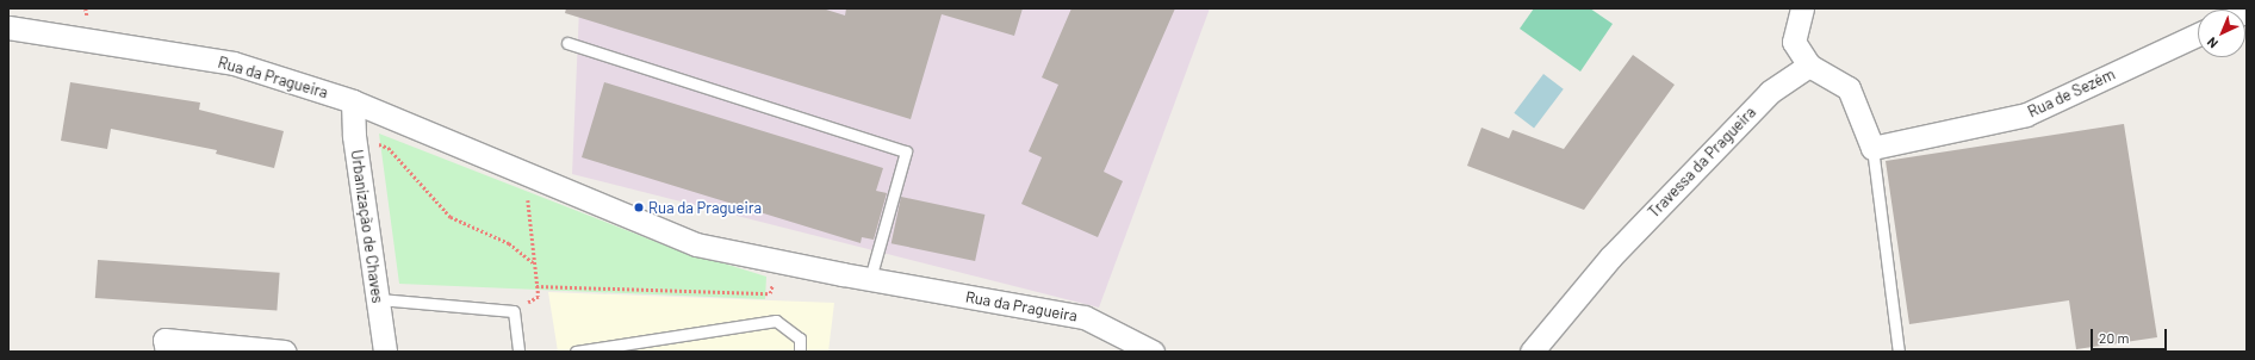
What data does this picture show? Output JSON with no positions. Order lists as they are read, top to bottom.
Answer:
{
  "streets": {
    "street": [
      "Rua da Pragueira",
      "Rua de Sezém",
      "Travessa da Pragueira",
      "Urbanização de Chaves"
    ]
  },
  "crossings": [
    ["Rua da Pragueira", "Urbanização de Chaves"]
  ],
  "places": ["Rua da Pragueira"],
  "scale_bar": "20 m",
  "north": "bottom left"
}
